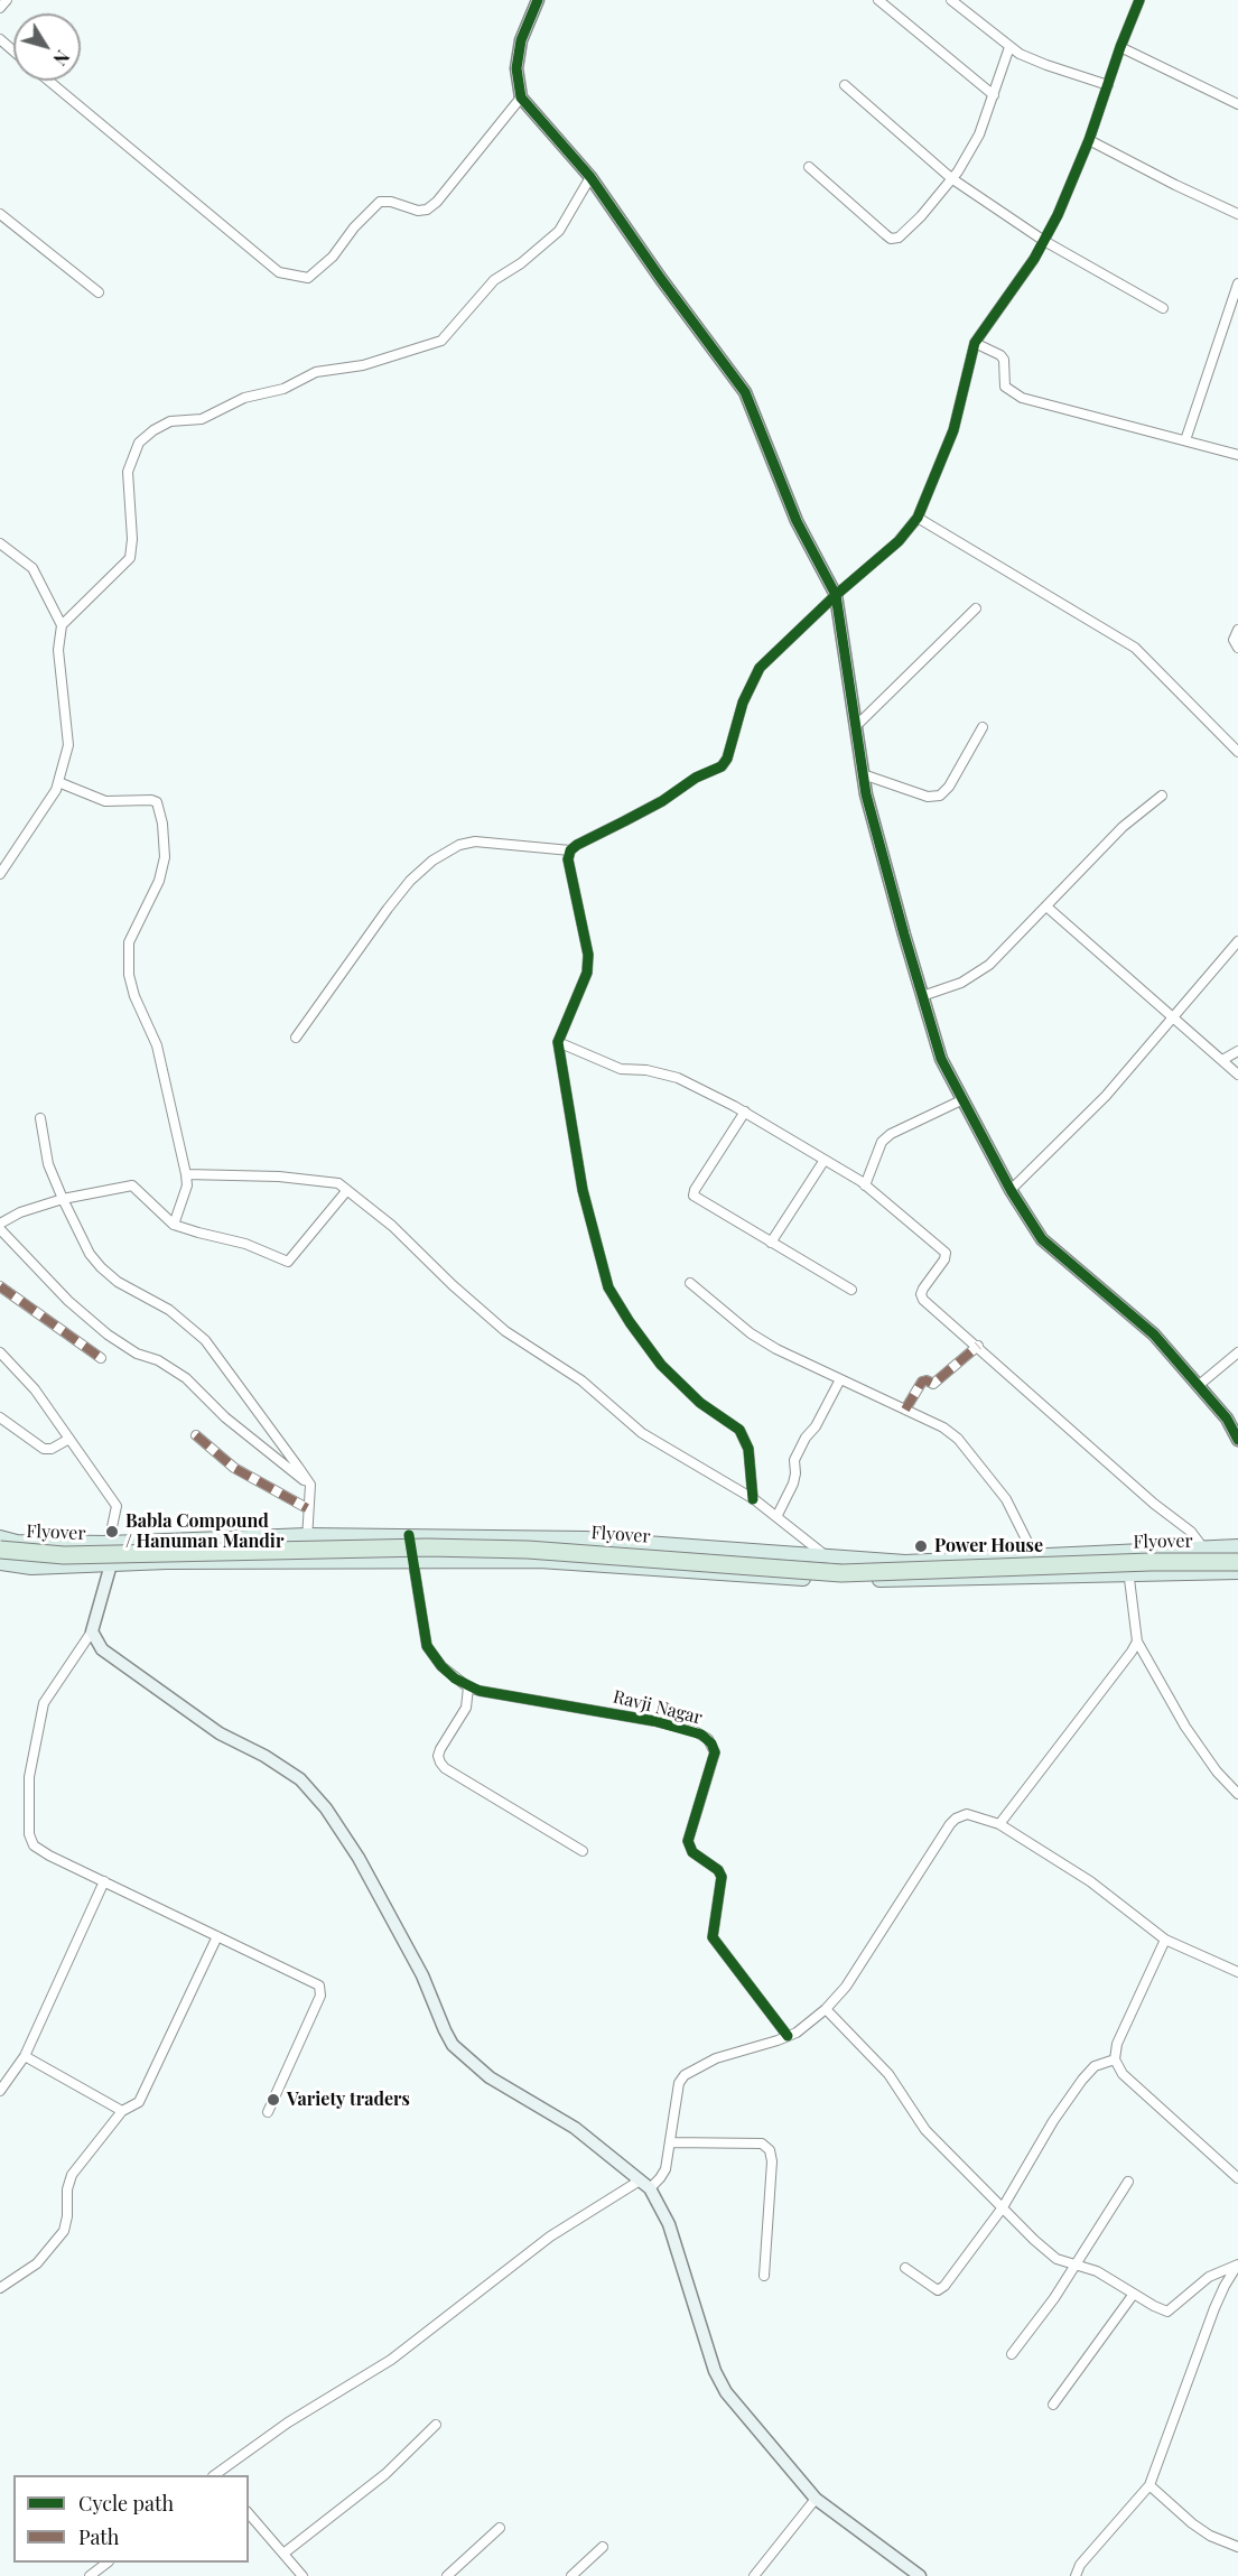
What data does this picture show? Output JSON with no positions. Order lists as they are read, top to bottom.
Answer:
{
  "streets": {
    "highway": ["Flyover"],
    "street": ["Ravji Nagar"]
  },
  "places": ["Babla Compound / Hanuman Mandir", "Power House", "Variety traders"],
  "legend": ["Cycle path", "Path"],
  "north": "bottom right"
}
